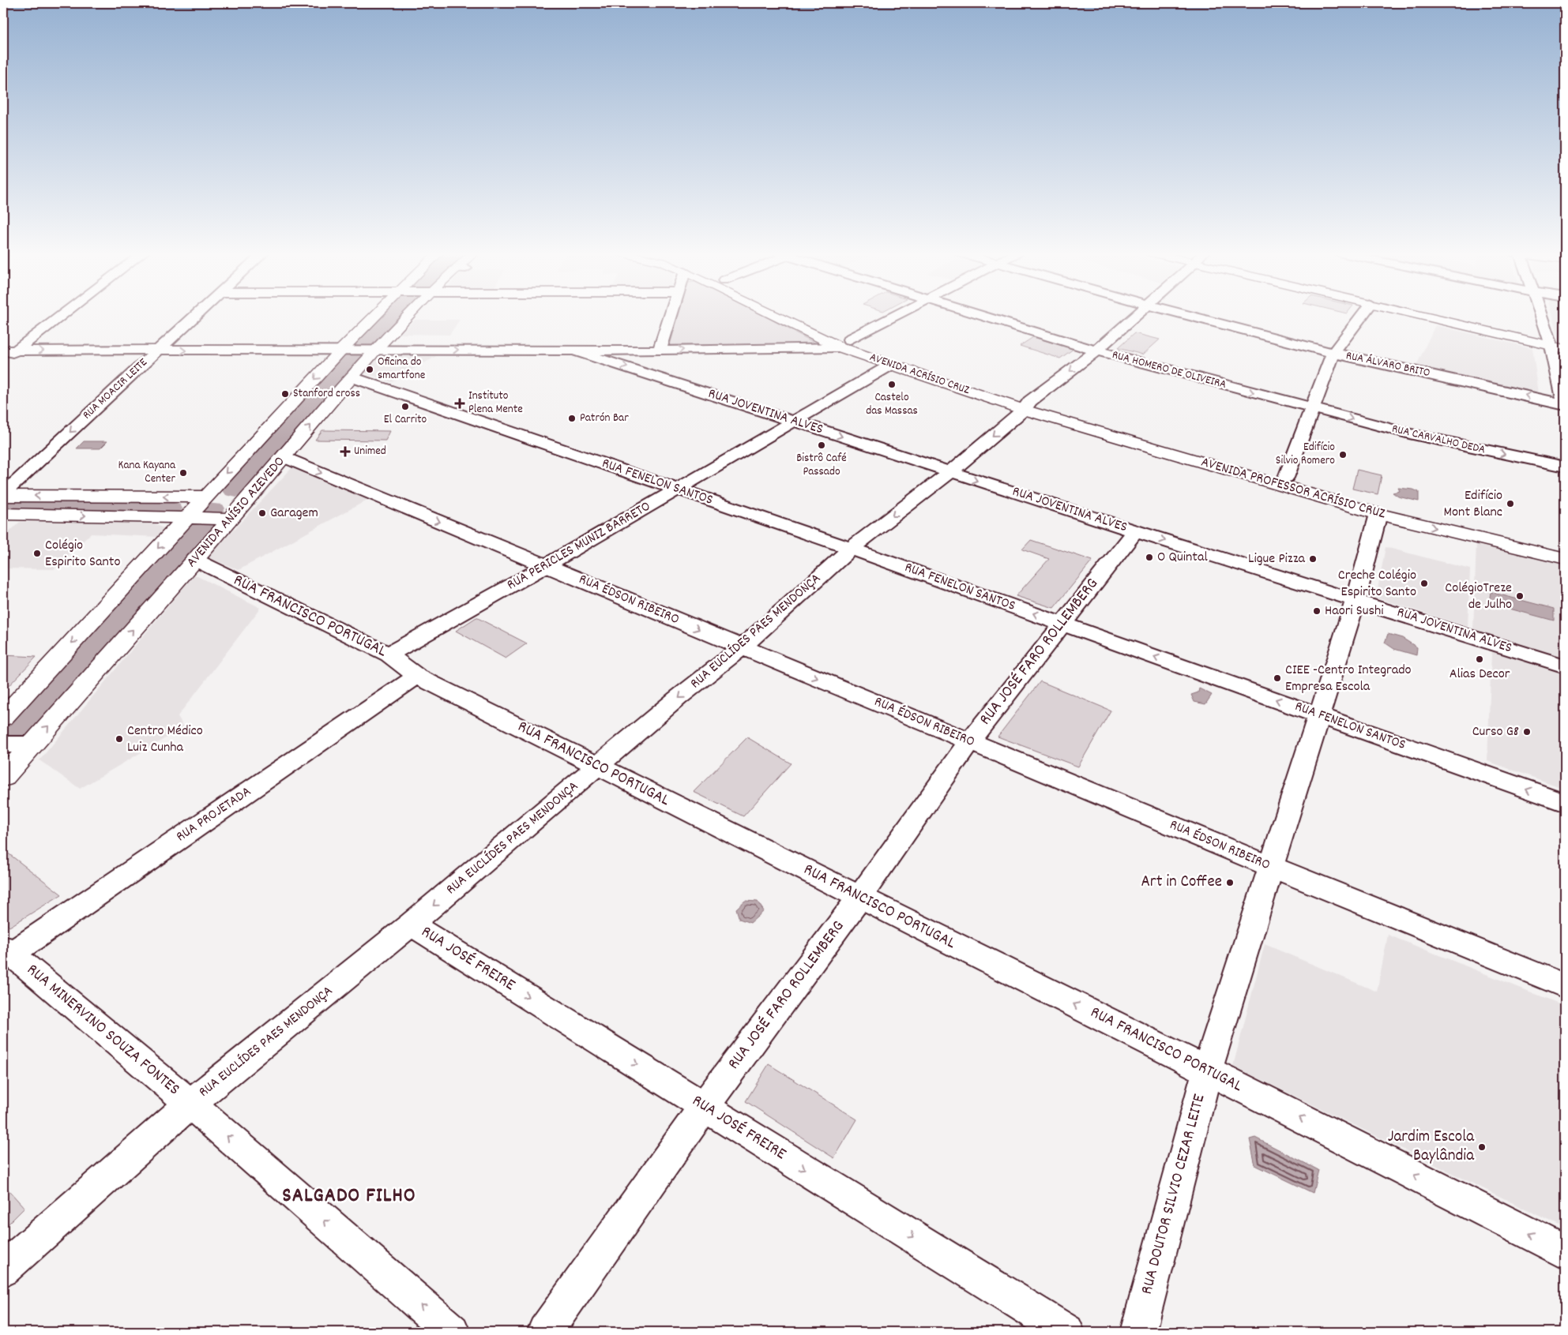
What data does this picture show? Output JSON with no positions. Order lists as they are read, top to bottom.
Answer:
{
  "streets": {
    "street": [
      "RUA ÁLVARO BRITO",
      "RUA HOMERO DE OLIVEIRA",
      "AVENIDA ACRÍSIO CRUZ",
      "RUA MOACIR LEITE",
      "RUA JOVENTINA ALVES",
      "RUA CARVALHO DEDA",
      "RUA FENELON SANTOS",
      "AVENIDA PROFESSOR ACRÍSIO CRUZ",
      "AVENIDA ANÍSIO AZEVEDO",
      "RUA PERICLES MUNIZ BARRETO",
      "RUA ÉDSON RIBEIRO",
      "RUA FRANCISCO PORTUGAL",
      "RUA EUCLÍDES PAES MENDONÇA",
      "RUA JOSÉ FARO ROLLEMBERG",
      "RUA PROJETADA",
      "RUA JOSÉ FREIRE",
      "RUA MINERVINO SOUZA FONTES",
      "RUA DOUTOR SILVIO CEZAR LEITE"
    ]
  },
  "crossings": [
    ["RUA HOMERO DE OLIVEIRA", "RUA CARVALHO DEDA"],
    ["RUA HOMERO DE OLIVEIRA", "RUA EUCLÍDES PAES MENDONÇA"],
    ["AVENIDA ACRÍSIO CRUZ", "AVENIDA PROFESSOR ACRÍSIO CRUZ"],
    ["AVENIDA ACRÍSIO CRUZ", "RUA PERICLES MUNIZ BARRETO"],
    ["AVENIDA ACRÍSIO CRUZ", "RUA EUCLÍDES PAES MENDONÇA"],
    ["RUA JOVENTINA ALVES", "RUA PERICLES MUNIZ BARRETO"],
    ["RUA JOVENTINA ALVES", "RUA EUCLÍDES PAES MENDONÇA"],
    ["RUA JOVENTINA ALVES", "RUA JOSÉ FARO ROLLEMBERG"],
    ["RUA JOVENTINA ALVES", "RUA DOUTOR SILVIO CEZAR LEITE"],
    ["RUA FENELON SANTOS", "AVENIDA ANÍSIO AZEVEDO"],
    ["RUA FENELON SANTOS", "RUA PERICLES MUNIZ BARRETO"],
    ["RUA FENELON SANTOS", "RUA EUCLÍDES PAES MENDONÇA"],
    ["RUA FENELON SANTOS", "RUA JOSÉ FARO ROLLEMBERG"],
    ["RUA FENELON SANTOS", "RUA DOUTOR SILVIO CEZAR LEITE"],
    ["AVENIDA PROFESSOR ACRÍSIO CRUZ", "RUA EUCLÍDES PAES MENDONÇA"],
    ["AVENIDA PROFESSOR ACRÍSIO CRUZ", "RUA DOUTOR SILVIO CEZAR LEITE"],
    ["AVENIDA ANÍSIO AZEVEDO", "RUA ÉDSON RIBEIRO"],
    ["AVENIDA ANÍSIO AZEVEDO", "RUA FRANCISCO PORTUGAL"],
    ["RUA PERICLES MUNIZ BARRETO", "RUA ÉDSON RIBEIRO"],
    ["RUA PERICLES MUNIZ BARRETO", "RUA FRANCISCO PORTUGAL"],
    ["RUA ÉDSON RIBEIRO", "RUA EUCLÍDES PAES MENDONÇA"],
    ["RUA ÉDSON RIBEIRO", "RUA JOSÉ FARO ROLLEMBERG"],
    ["RUA ÉDSON RIBEIRO", "RUA DOUTOR SILVIO CEZAR LEITE"],
    ["RUA FRANCISCO PORTUGAL", "RUA EUCLÍDES PAES MENDONÇA"],
    ["RUA FRANCISCO PORTUGAL", "RUA JOSÉ FARO ROLLEMBERG"],
    ["RUA FRANCISCO PORTUGAL", "RUA PROJETADA"],
    ["RUA FRANCISCO PORTUGAL", "RUA DOUTOR SILVIO CEZAR LEITE"],
    ["RUA EUCLÍDES PAES MENDONÇA", "RUA JOSÉ FREIRE"],
    ["RUA EUCLÍDES PAES MENDONÇA", "RUA MINERVINO SOUZA FONTES"],
    ["RUA JOSÉ FARO ROLLEMBERG", "RUA JOSÉ FREIRE"],
    ["RUA PROJETADA", "RUA MINERVINO SOUZA FONTES"]
  ],
  "one_way": [
    "RUA HOMERO DE OLIVEIRA",
    "RUA FENELON SANTOS",
    "RUA ÉDSON RIBEIRO",
    "RUA FRANCISCO PORTUGAL",
    "RUA EUCLÍDES PAES MENDONÇA",
    "RUA JOSÉ FREIRE",
    "RUA MINERVINO SOUZA FONTES"
  ],
  "districts": ["SALGADO FILHO"],
  "places": {
    "other": [
      "Oficina do smartfone",
      "Castelo das Massas",
      "Stanford cross",
      "El Carrito",
      "Patrón Bar",
      "Bistrô Café Passado",
      "Edifício Silvio Romero",
      "Kana Kayana Center",
      "Edifício Mont Blanc",
      "Garagem",
      "Colégio Espirito Santo",
      "O Quintal",
      "Ligue Pizza",
      "Creche Colégio Espirito Santo",
      "ColégioTreze de Julho",
      "Haori Sushi",
      "Alias Decor",
      "CIEE -Centro Integrado Empresa Escola",
      "Curso G8",
      "Centro Médico Luiz Cunha",
      "Art in Coffee",
      "Jardim Escola Baylândia"
    ],
    "health": ["Instituto Plena Mente", "Unimed"]
  }
}
